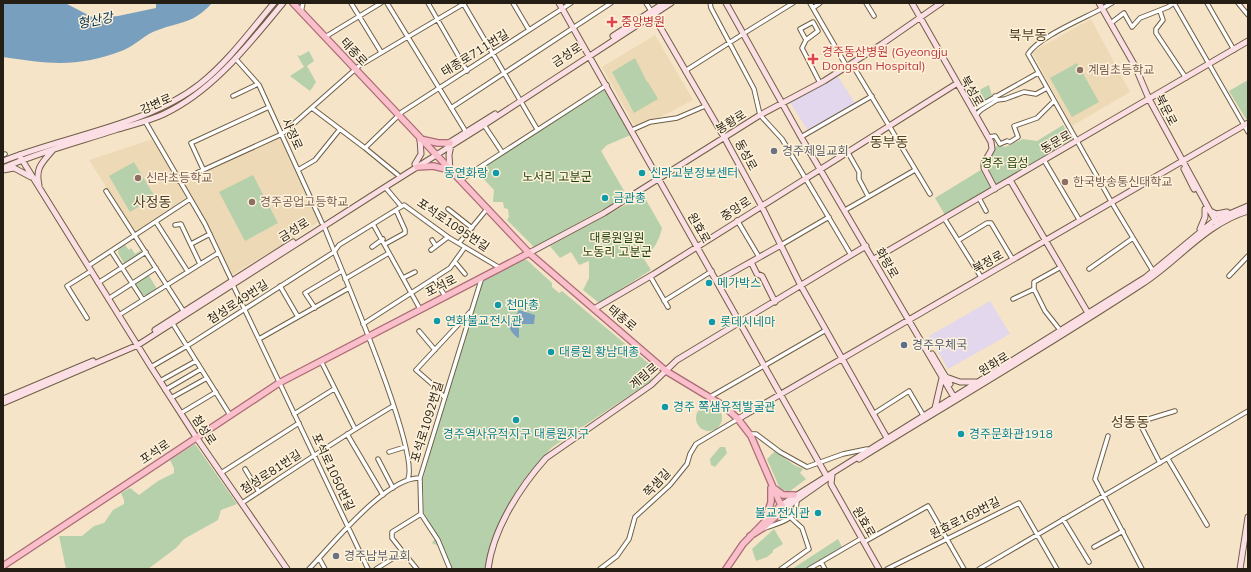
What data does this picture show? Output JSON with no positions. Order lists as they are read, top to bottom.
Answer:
{
  "streets": {
    "main road": ["태종로", "포석로", "원화로"],
    "street": [
      "태종로711번길",
      "금성로",
      "북성로",
      "강변로",
      "북문로",
      "봉황로",
      "사정로",
      "동문로",
      "동성로",
      "중앙로",
      "포석로1095번길",
      "원효로",
      "북정로",
      "화랑로",
      "첨성로49번길",
      "계림로",
      "포석로1092번길",
      "첨성로",
      "첨성로81번길",
      "포석로1050번길",
      "쪽샘길",
      "원효로169번길"
    ]
  },
  "crossings": [
    ["태종로", "태종로711번길"],
    ["태종로", "금성로"],
    ["태종로", "봉황로"],
    ["태종로", "중앙로"],
    ["태종로", "북정로"],
    ["태종로", "포석로"],
    ["태종로", "원화로"],
    ["태종로", "계림로"],
    ["태종로", "쪽샘길"],
    ["태종로711번길", "원효로"],
    ["금성로", "사정로"],
    ["금성로", "동성로"],
    ["금성로", "원효로"],
    ["금성로", "첨성로"],
    ["금성로", "포석로1050번길"],
    ["북성로", "봉황로"],
    ["북성로", "동문로"],
    ["북성로", "중앙로"],
    ["강변로", "사정로"],
    ["강변로", "첨성로"],
    ["강변로", "포석로1050번길"],
    ["북문로", "동문로"],
    ["북문로", "북정로"],
    ["북문로", "원화로"],
    ["봉황로", "동성로"],
    ["봉황로", "원효로"],
    ["봉황로", "화랑로"],
    ["봉황로", "포석로"],
    ["사정로", "포석로1095번길"],
    ["사정로", "포석로"],
    ["사정로", "첨성로49번길"],
    ["사정로", "첨성로81번길"],
    ["동문로", "화랑로"],
    ["동성로", "중앙로"],
    ["동성로", "북정로"],
    ["동성로", "원화로"],
    ["동성로", "계림로"],
    ["중앙로", "원효로"],
    ["중앙로", "화랑로"],
    ["포석로1095번길", "포석로"],
    ["포석로1095번길", "첨성로49번길"],
    ["원효로", "북정로"],
    ["원효로", "원화로"],
    ["원효로", "계림로"],
    ["북정로", "화랑로"],
    ["북정로", "쪽샘길"],
    ["화랑로", "원화로"],
    ["화랑로", "계림로"],
    ["포석로", "포석로1092번길"],
    ["포석로", "첨성로"],
    ["포석로", "포석로1050번길"],
    ["첨성로49번길", "첨성로"],
    ["첨성로49번길", "포석로1050번길"],
    ["첨성로", "첨성로81번길"],
    ["첨성로81번길", "포석로1050번길"]
  ],
  "districts": [
    "북부동",
    "동부동",
    "사정동",
    "성동동"
  ],
  "water": ["형산강"],
  "parks": ["경주 읍성", "노서리 고분군", "대릉원일원 노동리 고분군"],
  "places": {
    "health": ["중앙병원", "경주동산병원 (Gyeongju Dongsan Hospital)"],
    "other": [
      "계림초등학교",
      "경주제일교회",
      "동연화랑",
      "신라고분정보센터",
      "신라초등학교",
      "한국방송통신대학교",
      "금관총",
      "경주공업고등학교",
      "메가박스",
      "천마총",
      "연화불교전시관",
      "롯데시네마",
      "경주우체국",
      "대릉원 황남대총",
      "경주 쪽샘유적발굴관",
      "경주역사유적지구 대릉원지구",
      "경주문화관1918",
      "불교전시관",
      "경주남부교회"
    ]
  }
}
